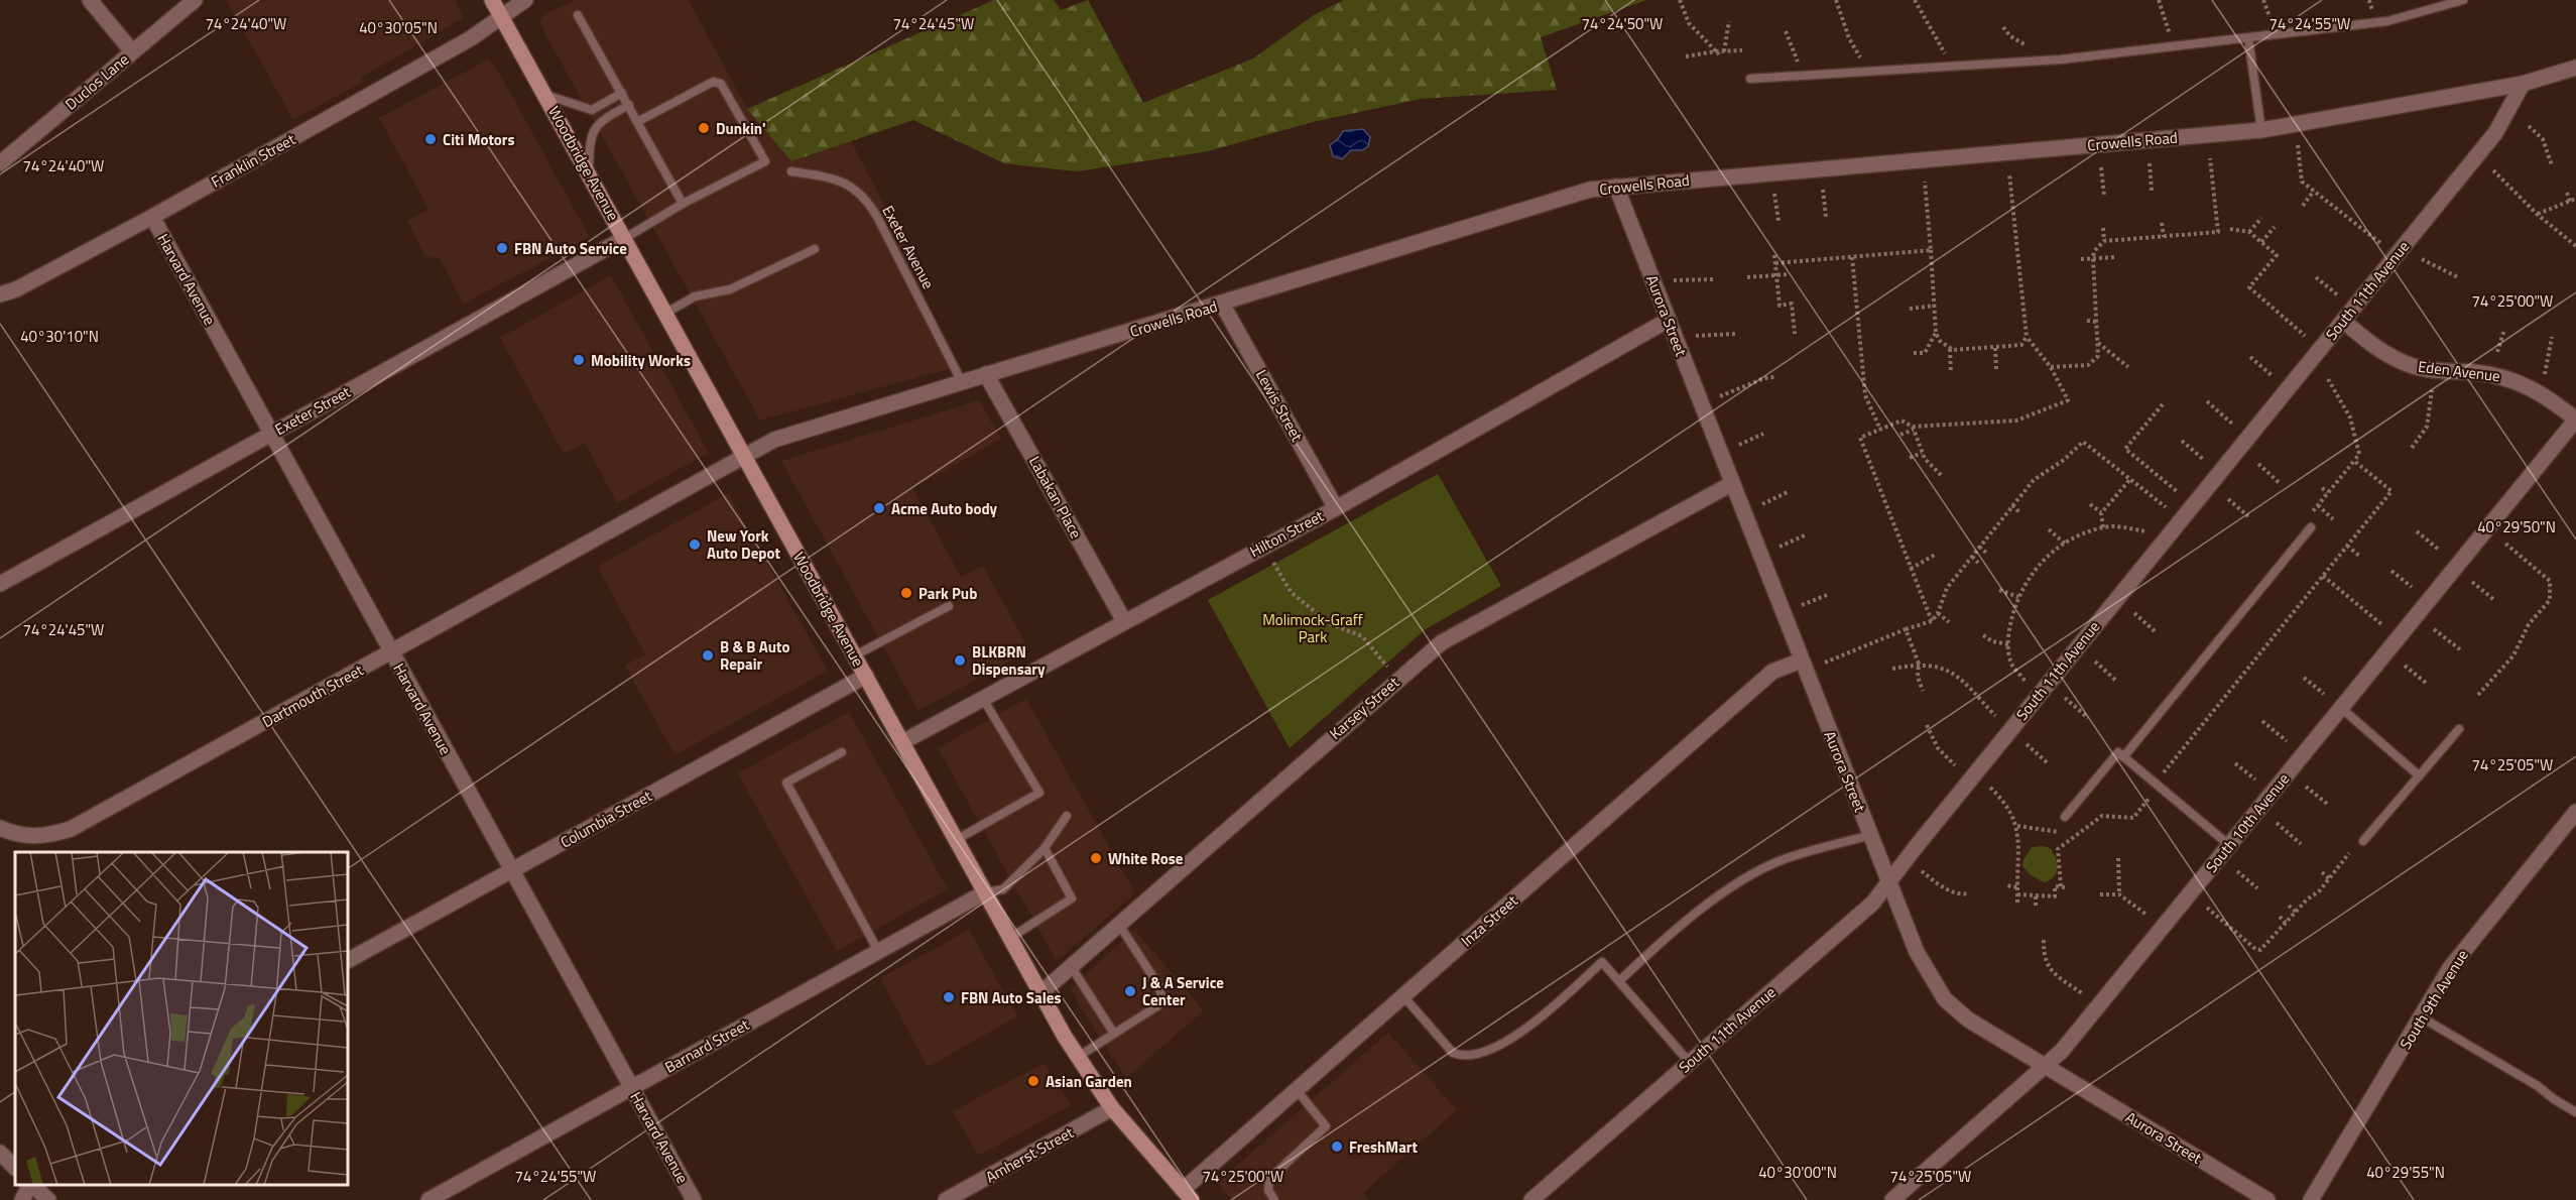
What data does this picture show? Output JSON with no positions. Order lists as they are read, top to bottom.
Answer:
{
  "streets": {
    "main road": ["Woodbridge Avenue"],
    "street": [
      "Duclos Lane",
      "Crowells Road",
      "Franklin Street",
      "Harvard Avenue",
      "South 11th Avenue",
      "Aurora Street",
      "Eden Avenue",
      "Lewis Street",
      "Exeter Street",
      "Labakan Place",
      "Hilton Street",
      "Dartmouth Street",
      "Karsey Street",
      "Columbia Street",
      "South 10th Avenue",
      "Inza Street",
      "South 9th Avenue",
      "Barnard Street",
      "Amherst Street"
    ],
    "lane": ["Exeter Avenue"]
  },
  "crossings": [
    ["Crowells Road", "Woodbridge Avenue"],
    ["Crowells Road", "Exeter Avenue"],
    ["Crowells Road", "South 11th Avenue"],
    ["Crowells Road", "Aurora Street"],
    ["Crowells Road", "Lewis Street"],
    ["Crowells Road", "Labakan Place"],
    ["Crowells Road", "Dartmouth Street"],
    ["Franklin Street", "Woodbridge Avenue"],
    ["Franklin Street", "Harvard Avenue"],
    ["Woodbridge Avenue", "Exeter Street"],
    ["Woodbridge Avenue", "Hilton Street"],
    ["Woodbridge Avenue", "Dartmouth Street"],
    ["Woodbridge Avenue", "Karsey Street"],
    ["Woodbridge Avenue", "Columbia Street"],
    ["Woodbridge Avenue", "Inza Street"],
    ["Woodbridge Avenue", "Barnard Street"],
    ["Woodbridge Avenue", "Amherst Street"],
    ["Harvard Avenue", "Exeter Street"],
    ["Harvard Avenue", "Dartmouth Street"],
    ["Harvard Avenue", "Columbia Street"],
    ["Harvard Avenue", "Barnard Street"],
    ["South 11th Avenue", "Aurora Street"],
    ["South 11th Avenue", "Eden Avenue"],
    ["Aurora Street", "Hilton Street"],
    ["Aurora Street", "Karsey Street"],
    ["Aurora Street", "South 10th Avenue"],
    ["Aurora Street", "Inza Street"],
    ["Eden Avenue", "South 10th Avenue"],
    ["Lewis Street", "Hilton Street"],
    ["Labakan Place", "Hilton Street"]
  ],
  "parks": ["Molimock-Graff Park"],
  "places": [
    "Dunkin'",
    "Citi Motors",
    "FBN Auto Service",
    "Mobility Works",
    "Acme Auto body",
    "New York Auto Depot",
    "Park Pub",
    "B & B Auto Repair",
    "BLKBRN Dispensary",
    "White Rose",
    "J & A Service Center",
    "FBN Auto Sales",
    "Asian Garden",
    "FreshMart"
  ],
  "coordinates": [
    "74°24'40\"W",
    "74°24'45\"W",
    "74°24'50\"W",
    "74°24'55\"W",
    "40°30'05\"N",
    "74°25'00\"W",
    "40°30'10\"N",
    "40°29'50\"N",
    "74°25'05\"W",
    "40°30'00\"N",
    "40°29'55\"N"
  ]
}
